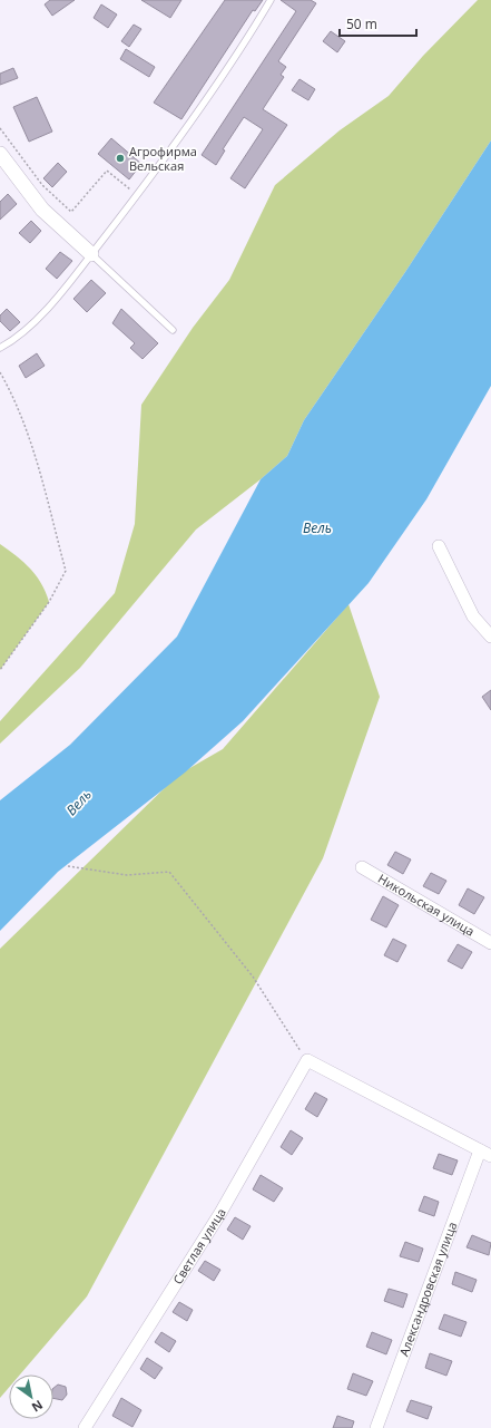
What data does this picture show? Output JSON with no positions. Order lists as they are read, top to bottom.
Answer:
{
  "streets": {
    "street": ["Никольская улица", "Светлая улица", "Александровская улица"]
  },
  "water": ["Вель"],
  "places": ["Агрофирма Вельская"],
  "scale_bar": "50 m",
  "north": "bottom right"
}
